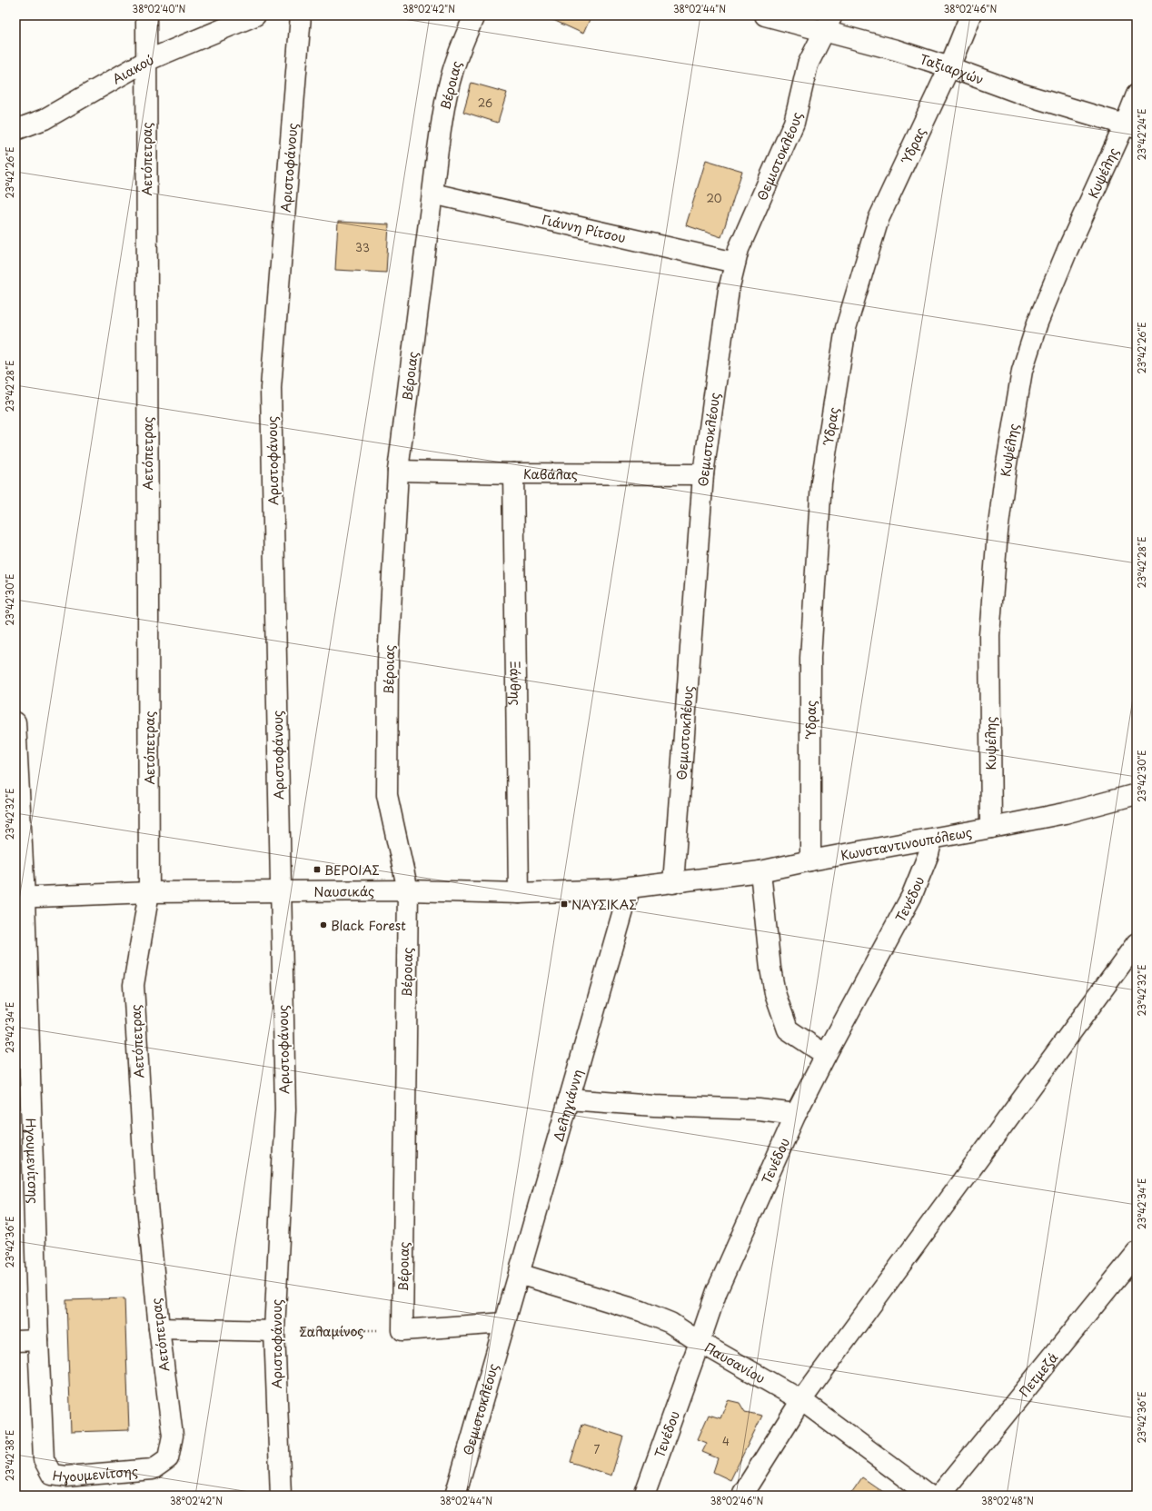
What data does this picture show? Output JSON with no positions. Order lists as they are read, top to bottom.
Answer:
{
  "streets": {
    "street": [
      "Αιακού",
      "Ταξιαρχών",
      "Βέροιας",
      "Ύδρας",
      "Θεμιστοκλέους",
      "Αετόπετρας",
      "Αριστοφάνους",
      "Κυψέλης",
      "Γιάννη Ρίτσου",
      "Καβάλας",
      "Ξάνθης",
      "Κωνσταντινουπόλεως",
      "Ναυσικάς",
      "Τενέδου",
      "Δεληγιάννη",
      "Ηγουμενίτσης",
      "Παυσανίου",
      "Πετμεζά"
    ],
    "path": ["Σαλαμίνος"]
  },
  "crossings": [
    ["Αιακού", "Αετόπετρας"],
    ["Ταξιαρχών", "Ύδρας"],
    ["Ταξιαρχών", "Θεμιστοκλέους"],
    ["Ταξιαρχών", "Κυψέλης"],
    ["Βέροιας", "Γιάννη Ρίτσου"],
    ["Βέροιας", "Καβάλας"],
    ["Βέροιας", "Ναυσικάς"],
    ["Βέροιας", "Σαλαμίνος"],
    ["Ύδρας", "Κωνσταντινουπόλεως"],
    ["Θεμιστοκλέους", "Γιάννη Ρίτσου"],
    ["Θεμιστοκλέους", "Καβάλας"],
    ["Θεμιστοκλέους", "Κωνσταντινουπόλεως"],
    ["Θεμιστοκλέους", "Ναυσικάς"],
    ["Θεμιστοκλέους", "Δεληγιάννη"],
    ["Αετόπετρας", "Ναυσικάς"],
    ["Αετόπετρας", "Ηγουμενίτσης"],
    ["Αριστοφάνους", "Ναυσικάς"],
    ["Αριστοφάνους", "Σαλαμίνος"],
    ["Κυψέλης", "Κωνσταντινουπόλεως"],
    ["Καβάλας", "Ξάνθης"],
    ["Ξάνθης", "Ναυσικάς"],
    ["Κωνσταντινουπόλεως", "Ναυσικάς"],
    ["Κωνσταντινουπόλεως", "Τενέδου"],
    ["Ναυσικάς", "Δεληγιάννη"],
    ["Ναυσικάς", "Ηγουμενίτσης"],
    ["Τενέδου", "Παυσανίου"],
    ["Δεληγιάννη", "Παυσανίου"]
  ],
  "places": {
    "transit": ["ΒΕΡΟΙΑΣ", "ΝΑΥΣΙΚΑΣ"],
    "other": ["Black Forest"]
  },
  "house_numbers": [
    "26",
    "20",
    "33",
    "4",
    "7"
  ],
  "coordinates": [
    "38°02'40\"N",
    "38°02'42\"N",
    "38°02'44\"N",
    "38°02'46\"N",
    "23°42'24\"E",
    "23°42'26\"E",
    "23°42'28\"E",
    "23°42'30\"E",
    "23°42'32\"E",
    "23°42'34\"E",
    "23°42'36\"E",
    "23°42'38\"E",
    "38°02'48\"N"
  ]
}
